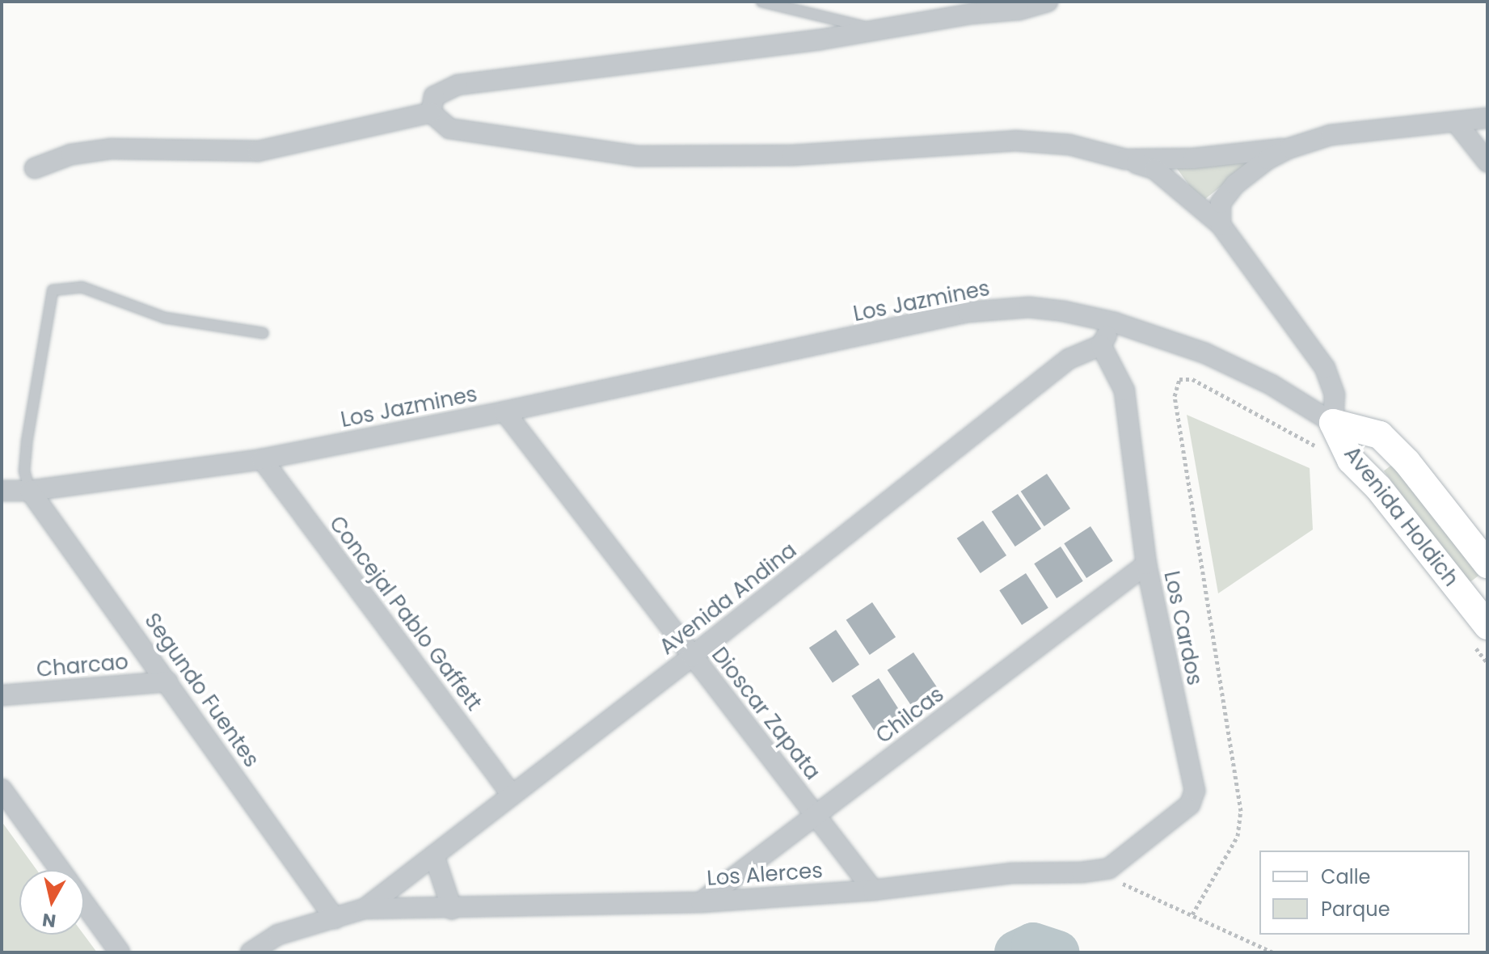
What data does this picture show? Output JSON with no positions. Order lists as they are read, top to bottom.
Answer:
{
  "streets": {
    "street": [
      "Los Jazmines",
      "Avenida Holdich",
      "Avenida Andina",
      "Concejal Pablo Gaffett",
      "Los Cardos",
      "Charcao",
      "Segundo Fuentes",
      "Dioscar Zapata",
      "Chilcas",
      "Los Alerces"
    ]
  },
  "crossings": [
    ["Los Jazmines", "Avenida Holdich"],
    ["Los Jazmines", "Concejal Pablo Gaffett"],
    ["Los Jazmines", "Segundo Fuentes"],
    ["Los Jazmines", "Dioscar Zapata"],
    ["Avenida Andina", "Concejal Pablo Gaffett"],
    ["Avenida Andina", "Los Cardos"],
    ["Avenida Andina", "Dioscar Zapata"],
    ["Avenida Andina", "Los Alerces"],
    ["Los Cardos", "Chilcas"],
    ["Los Cardos", "Los Alerces"],
    ["Charcao", "Segundo Fuentes"],
    ["Segundo Fuentes", "Los Alerces"],
    ["Dioscar Zapata", "Chilcas"],
    ["Dioscar Zapata", "Los Alerces"],
    ["Chilcas", "Los Alerces"]
  ],
  "legend": ["Calle", "Parque"],
  "north": "bottom"
}
